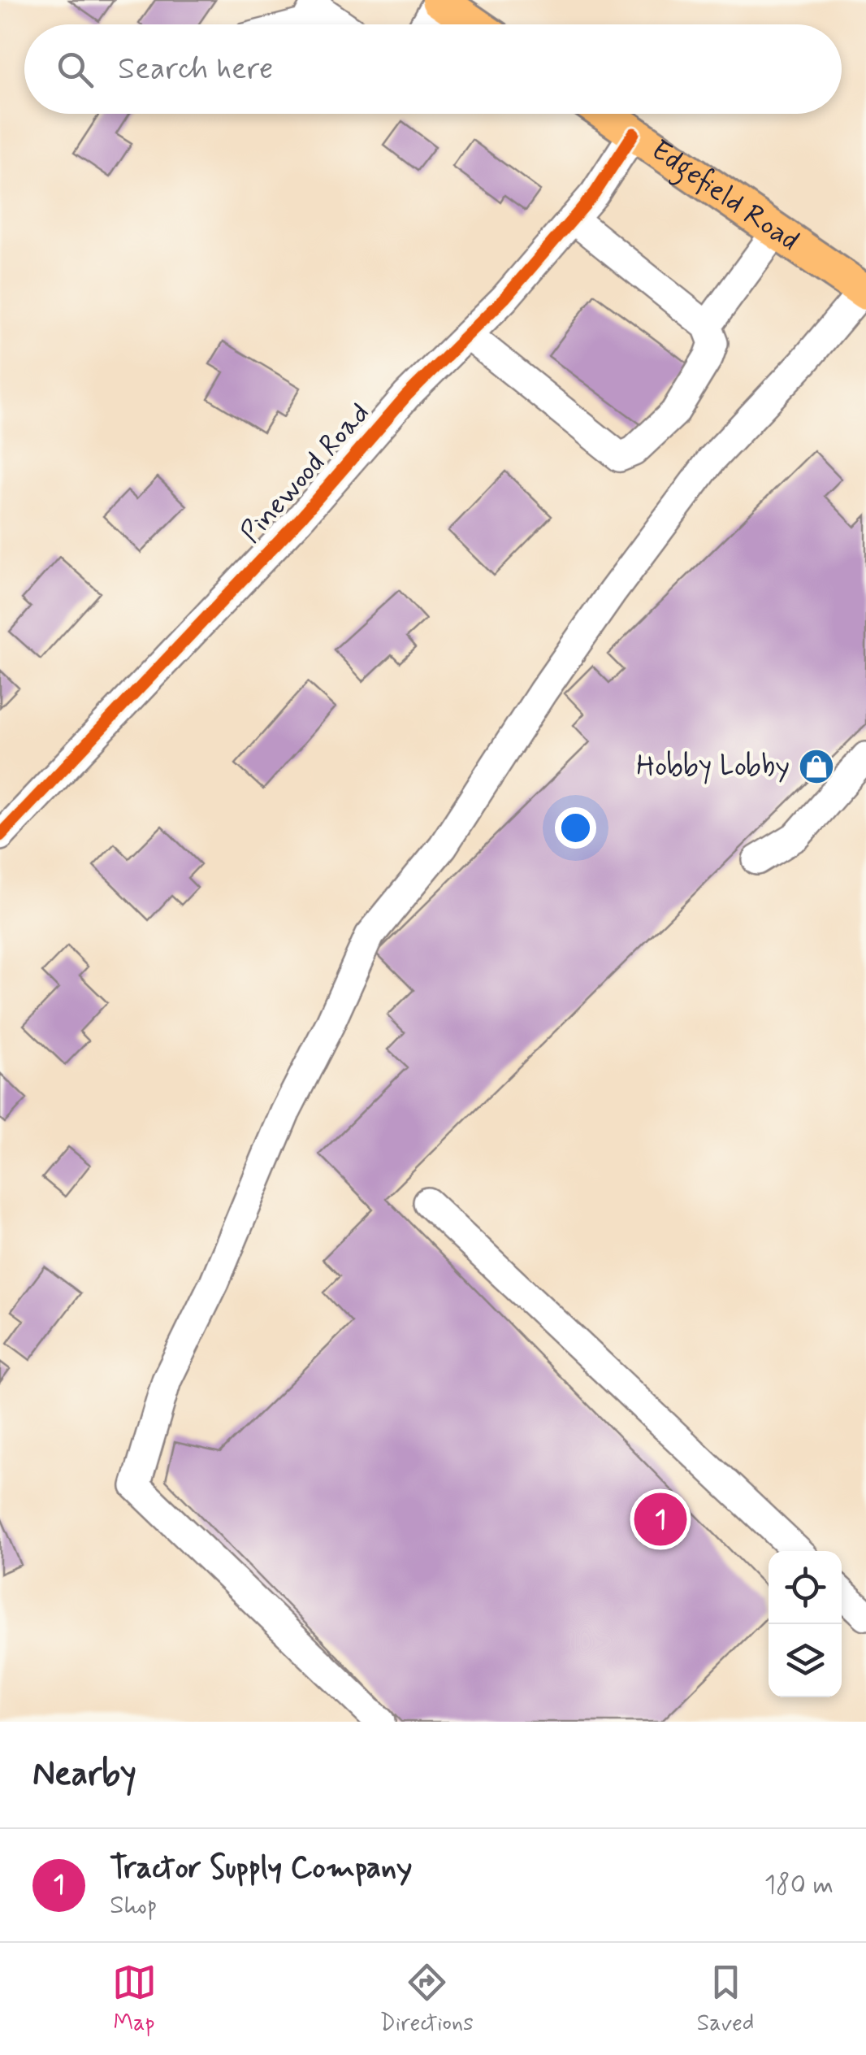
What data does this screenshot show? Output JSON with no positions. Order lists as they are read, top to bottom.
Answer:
{
  "streets": {
    "main road": ["Edgefield Road"],
    "street": ["Pinewood Road"]
  },
  "crossings": [
    ["Edgefield Road", "Pinewood Road"]
  ],
  "places": {
    "shop": ["Hobby Lobby"]
  },
  "page": {
    "search": "Search here",
    "pins": "1",
    "heading": "Nearby",
    "list": [
      {
        "mark": "1",
        "name": "Tractor Supply Company",
        "note": "Shop",
        "value": "180 m"
      }
    ],
    "nav": ["Map", "Directions", "Saved"]
  }
}
